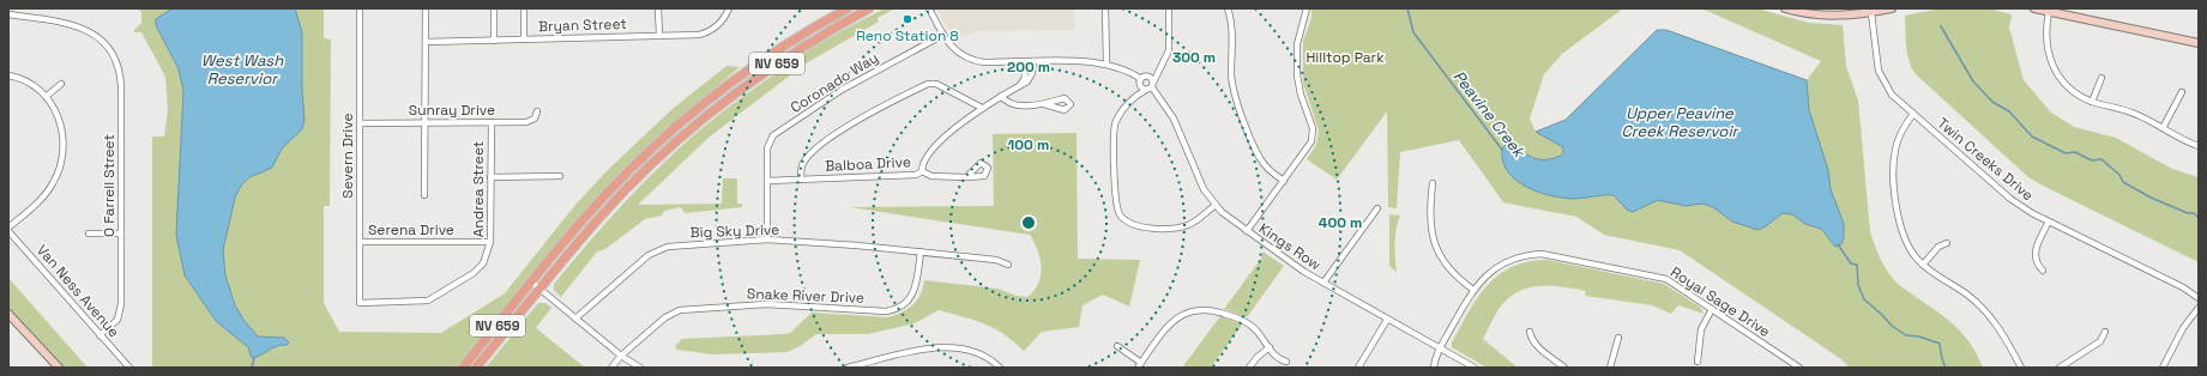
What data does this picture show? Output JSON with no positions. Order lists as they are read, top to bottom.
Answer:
{
  "streets": {
    "main road": ["NV 659"],
    "street": [
      "Bryan Street",
      "Coronado Way",
      "Sunray Drive",
      "Severn Drive",
      "Twin Creeks Drive",
      "Balboa Drive",
      "O Farrell Street",
      "Andrea Street",
      "Serena Drive",
      "Big Sky Drive",
      "Kings Row",
      "Van Ness Avenue",
      "Snake River Drive",
      "Royal Sage Drive"
    ]
  },
  "crossings": [
    ["Coronado Way", "Balboa Drive"],
    ["Coronado Way", "Kings Row"],
    ["Sunray Drive", "Severn Drive"],
    ["Sunray Drive", "Andrea Street"],
    ["Severn Drive", "Andrea Street"],
    ["Severn Drive", "Serena Drive"],
    ["Balboa Drive", "Kings Row"],
    ["O Farrell Street", "Van Ness Avenue"],
    ["Andrea Street", "Serena Drive"],
    ["Big Sky Drive", "Snake River Drive"],
    ["Kings Row", "Royal Sage Drive"]
  ],
  "water": ["West Wash Reservior", "Upper Peavine Creek Reservoir", "Peavine Creek"],
  "parks": ["Hilltop Park"],
  "places": ["Reno Station 8"],
  "rings": [
    "300 m",
    "200 m",
    "100 m",
    "400 m"
  ]
}
